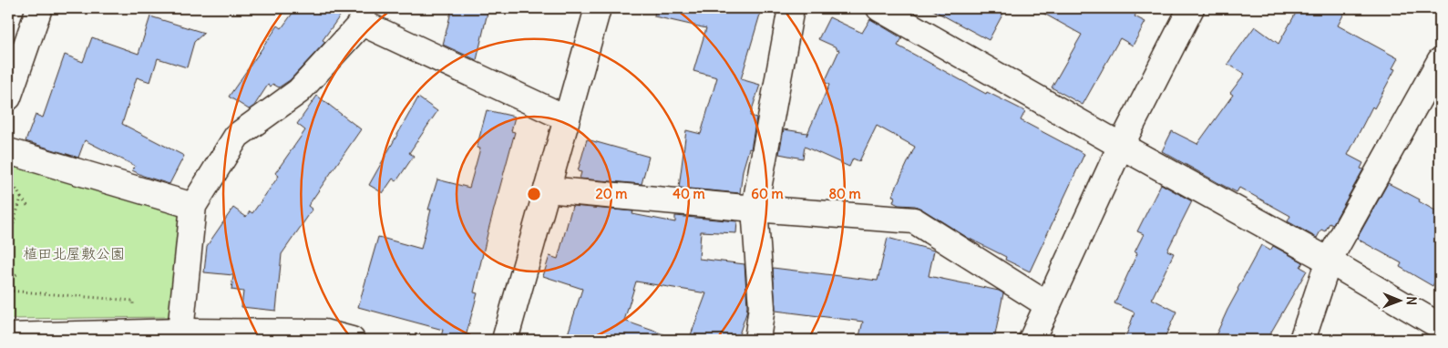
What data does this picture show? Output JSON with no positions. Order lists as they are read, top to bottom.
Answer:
{
  "parks": ["植田北屋敷公園"],
  "north": "right",
  "rings": [
    "20 m",
    "40 m",
    "60 m",
    "80 m"
  ]
}
